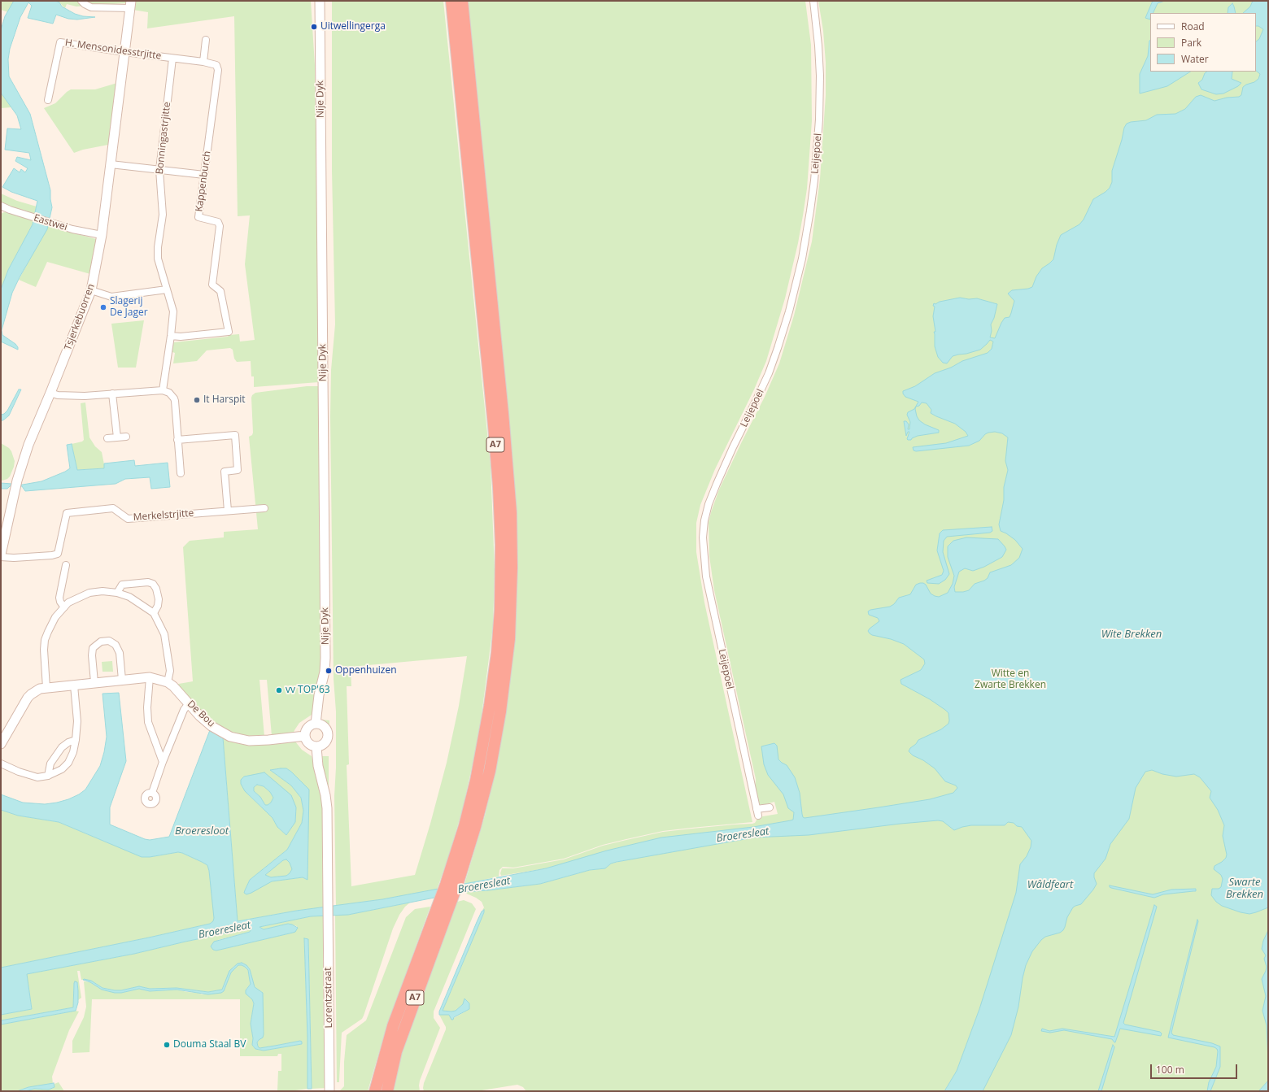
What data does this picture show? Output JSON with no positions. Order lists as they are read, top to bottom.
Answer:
{
  "streets": {
    "highway": ["A7"],
    "street": [
      "H. Mensonidesstrjitte",
      "Nije Dyk",
      "Bonningastrjitte",
      "Leijepoel",
      "Kappenburch",
      "Eastwei",
      "Tsjerkebuorren",
      "Merkelstrjitte",
      "De Bou",
      "Lorentzstraat"
    ]
  },
  "crossings": [
    ["H. Mensonidesstrjitte", "Bonningastrjitte"],
    ["H. Mensonidesstrjitte", "Kappenburch"],
    ["H. Mensonidesstrjitte", "Tsjerkebuorren"],
    ["Nije Dyk", "De Bou"],
    ["Nije Dyk", "Lorentzstraat"],
    ["Bonningastrjitte", "Kappenburch"],
    ["Eastwei", "Tsjerkebuorren"],
    ["De Bou", "Lorentzstraat"]
  ],
  "water": [
    "Wite Brekken",
    "Broeresloot",
    "Broeresleat",
    "Swarte Brekken",
    "Wâldfeart"
  ],
  "parks": ["Witte en Zwarte Brekken"],
  "places": [
    "Uitwellingerga",
    "Slagerij De Jager",
    "It Harspit",
    "Oppenhuizen",
    "vv TOP'63",
    "Douma Staal BV"
  ],
  "legend": ["Road", "Park", "Water"],
  "scale_bar": "100 m"
}
